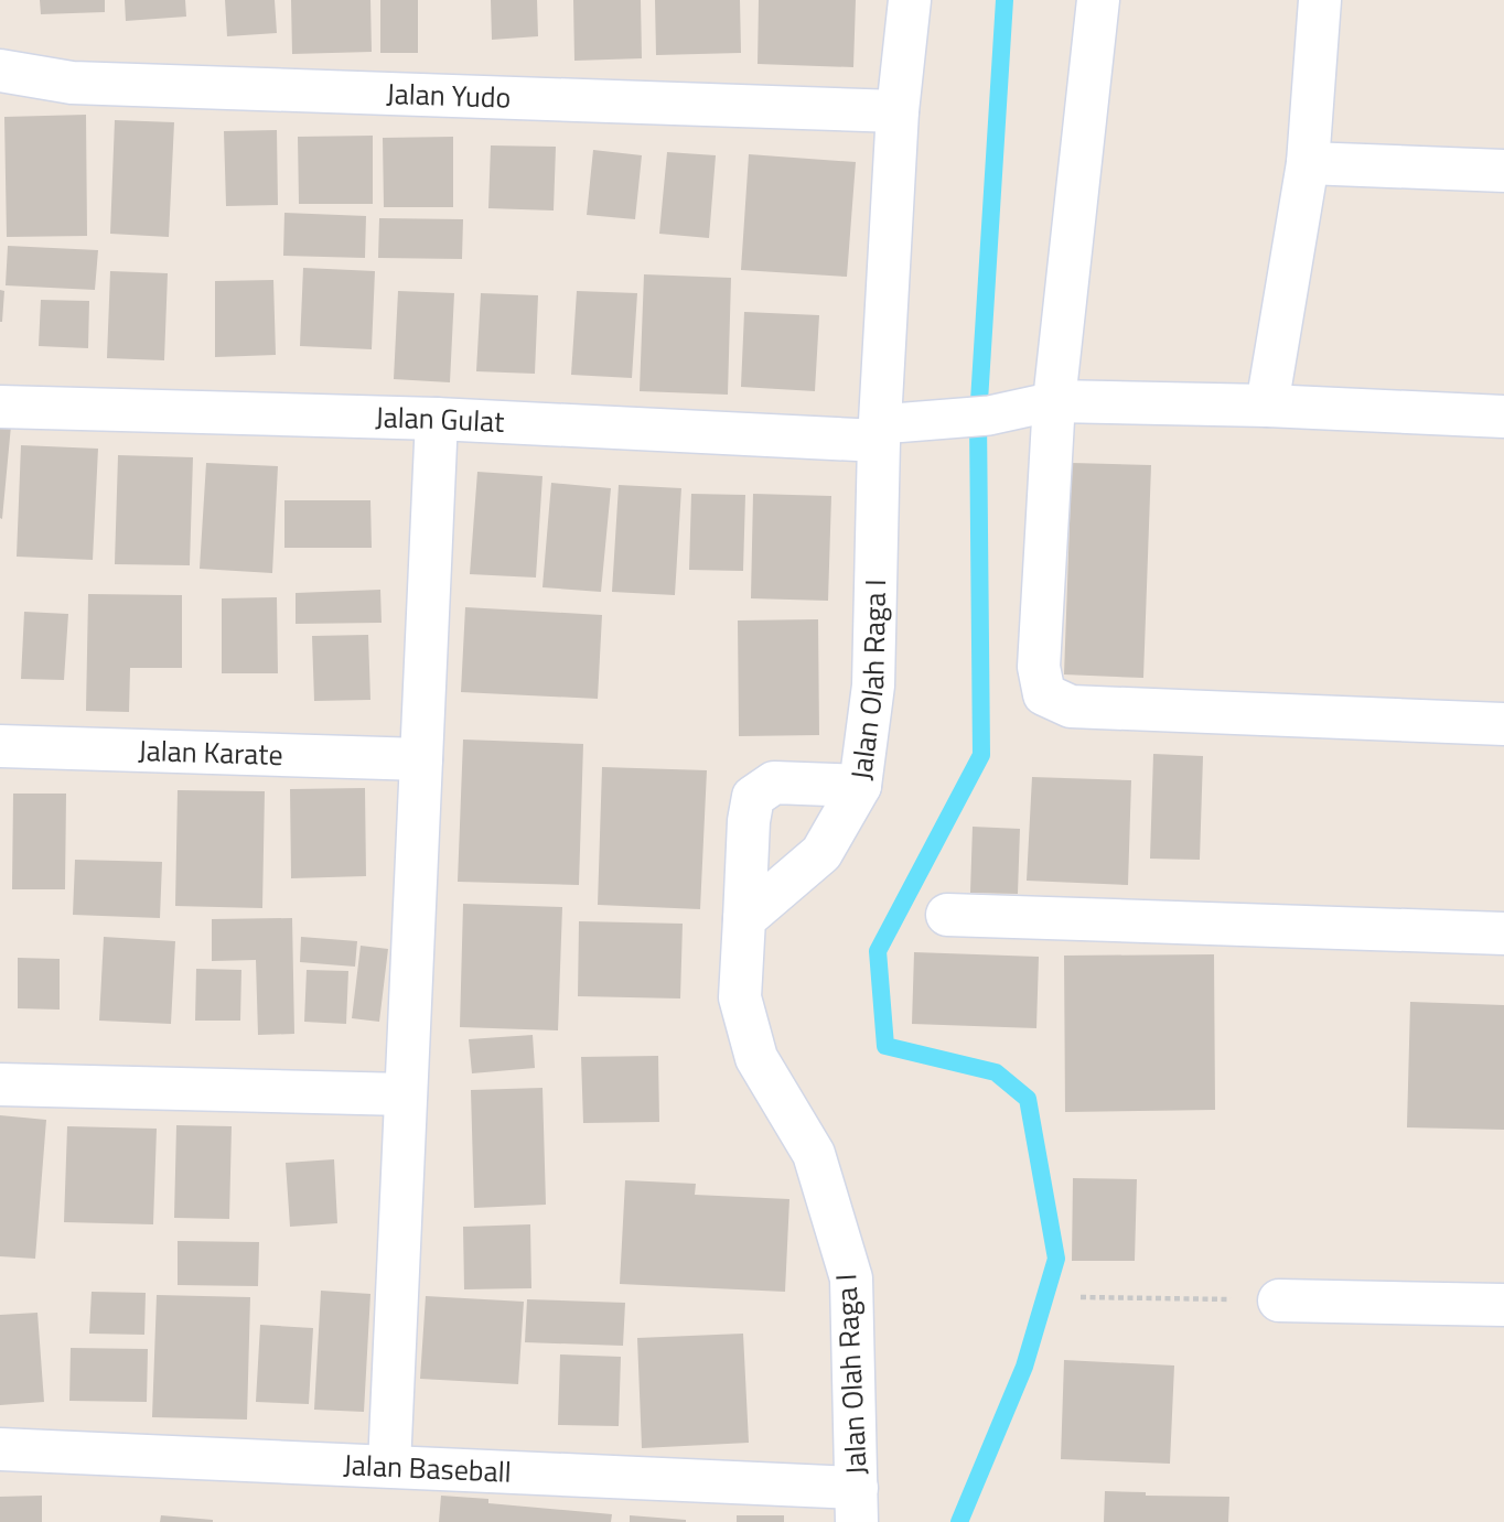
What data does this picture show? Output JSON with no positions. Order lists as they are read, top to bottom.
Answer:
{
  "streets": {
    "street": [
      "Jalan Yudo",
      "Jalan Gulat",
      "Jalan Olah Raga I",
      "Jalan Karate",
      "Jalan Baseball"
    ]
  },
  "crossings": [
    ["Jalan Yudo", "Jalan Olah Raga I"],
    ["Jalan Gulat", "Jalan Olah Raga I"],
    ["Jalan Olah Raga I", "Jalan Baseball"]
  ]
}
